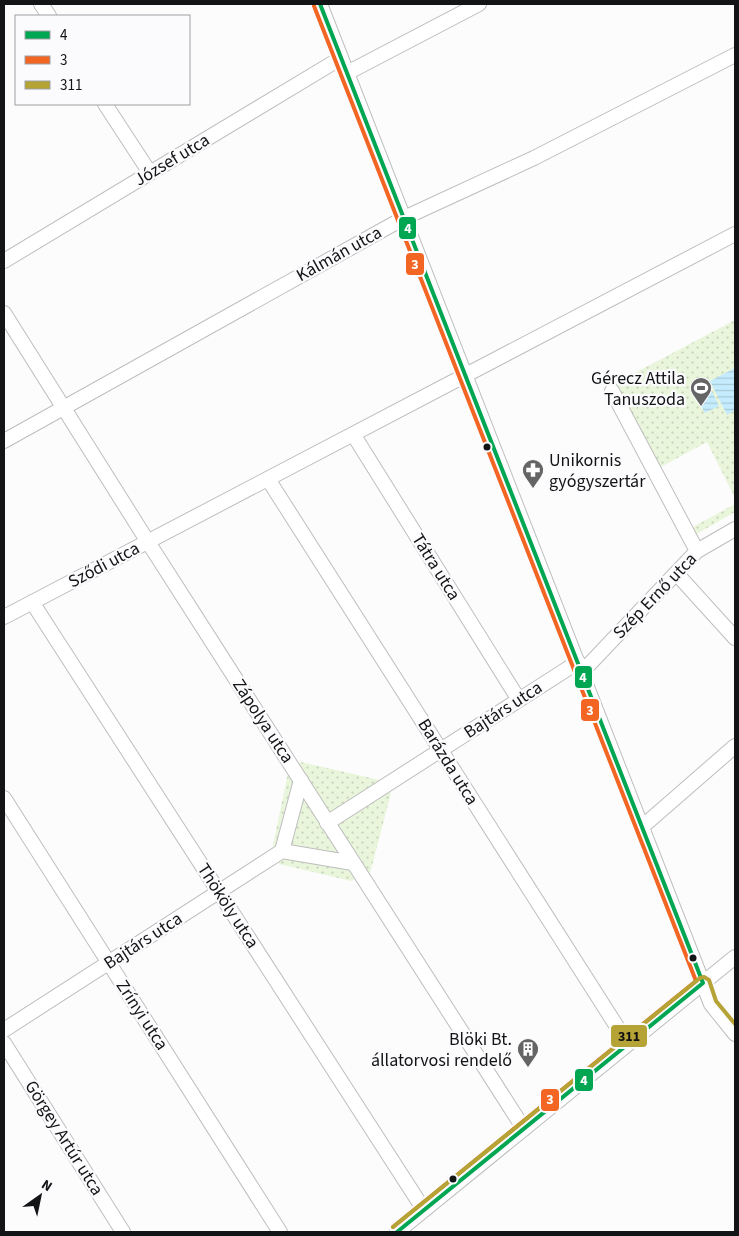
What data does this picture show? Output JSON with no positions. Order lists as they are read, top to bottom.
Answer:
{
  "streets": {
    "street": [
      "József utca",
      "Kálmán utca",
      "Sződi utca",
      "Tátra utca",
      "Szép Ernő utca",
      "Bajtárs utca",
      "Zápolya utca",
      "Barázda utca",
      "Thököly utca",
      "Zrínyi utca",
      "Görgey Artúr utca"
    ]
  },
  "crossings": [
    ["Kálmán utca", "Zápolya utca"],
    ["Sződi utca", "Tátra utca"],
    ["Sződi utca", "Zápolya utca"],
    ["Sződi utca", "Barázda utca"],
    ["Sződi utca", "Thököly utca"],
    ["Tátra utca", "Bajtárs utca"],
    ["Szép Ernő utca", "Bajtárs utca"],
    ["Bajtárs utca", "Zápolya utca"],
    ["Bajtárs utca", "Barázda utca"],
    ["Bajtárs utca", "Thököly utca"],
    ["Bajtárs utca", "Zrínyi utca"]
  ],
  "places": {
    "sports": ["Gérecz Attila Tanuszoda"],
    "pharmacy": ["Unikornis gyógyszertár"],
    "building": ["Blöki Bt. állatorvosi rendelő"]
  },
  "lines": ["transit line 4", "transit line 3", "transit line 311"],
  "legend": ["4", "3", "311"],
  "north": "top right"
}
